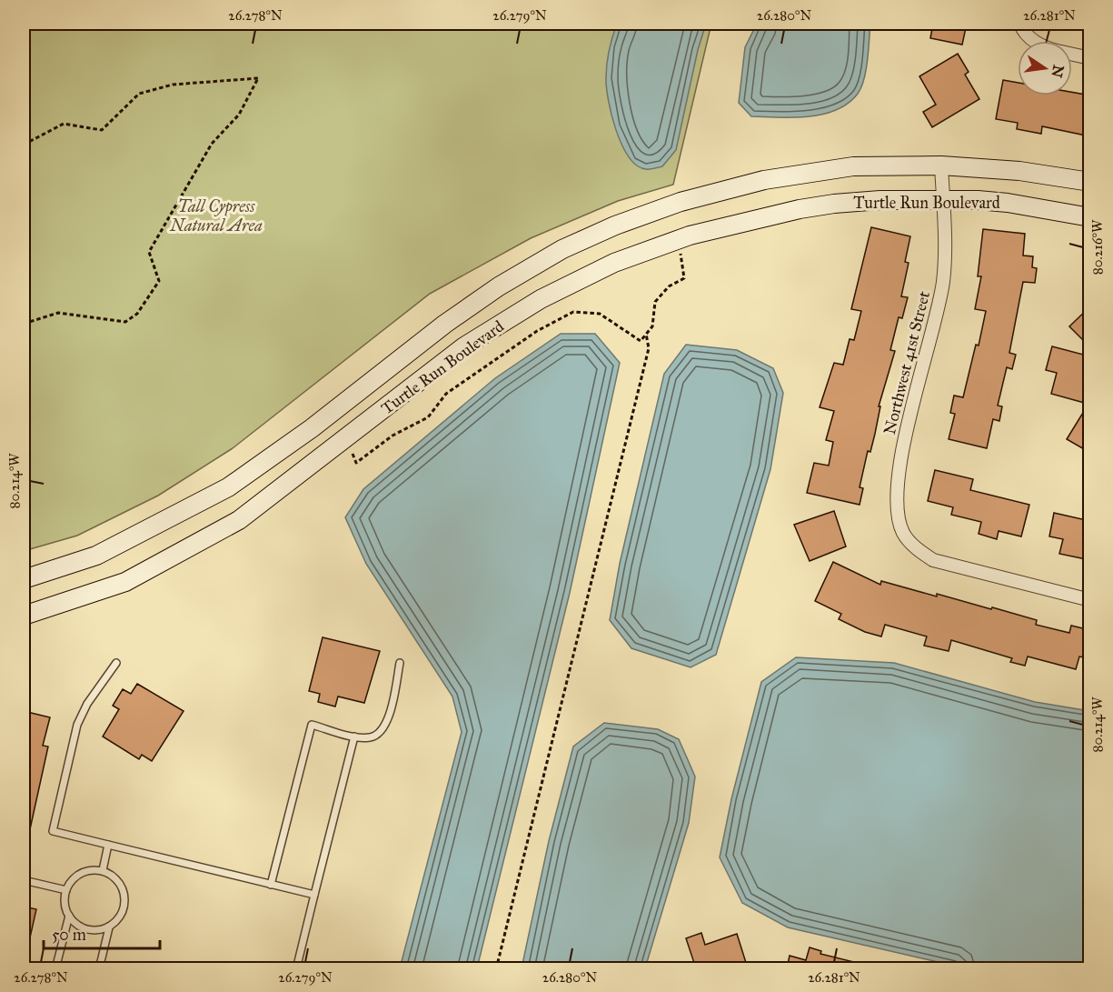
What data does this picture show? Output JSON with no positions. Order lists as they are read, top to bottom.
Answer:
{
  "streets": {
    "street": ["Turtle Run Boulevard", "Northwest 41st Street"]
  },
  "crossings": [
    ["Turtle Run Boulevard", "Northwest 41st Street"]
  ],
  "parks": ["Tall Cypress Natural Area"],
  "scale_bar": "50 m",
  "north": "right",
  "coordinates": [
    "26.278°N",
    "26.279°N",
    "26.280°N",
    "26.281°N",
    "80.216°W",
    "80.214°W"
  ]
}
